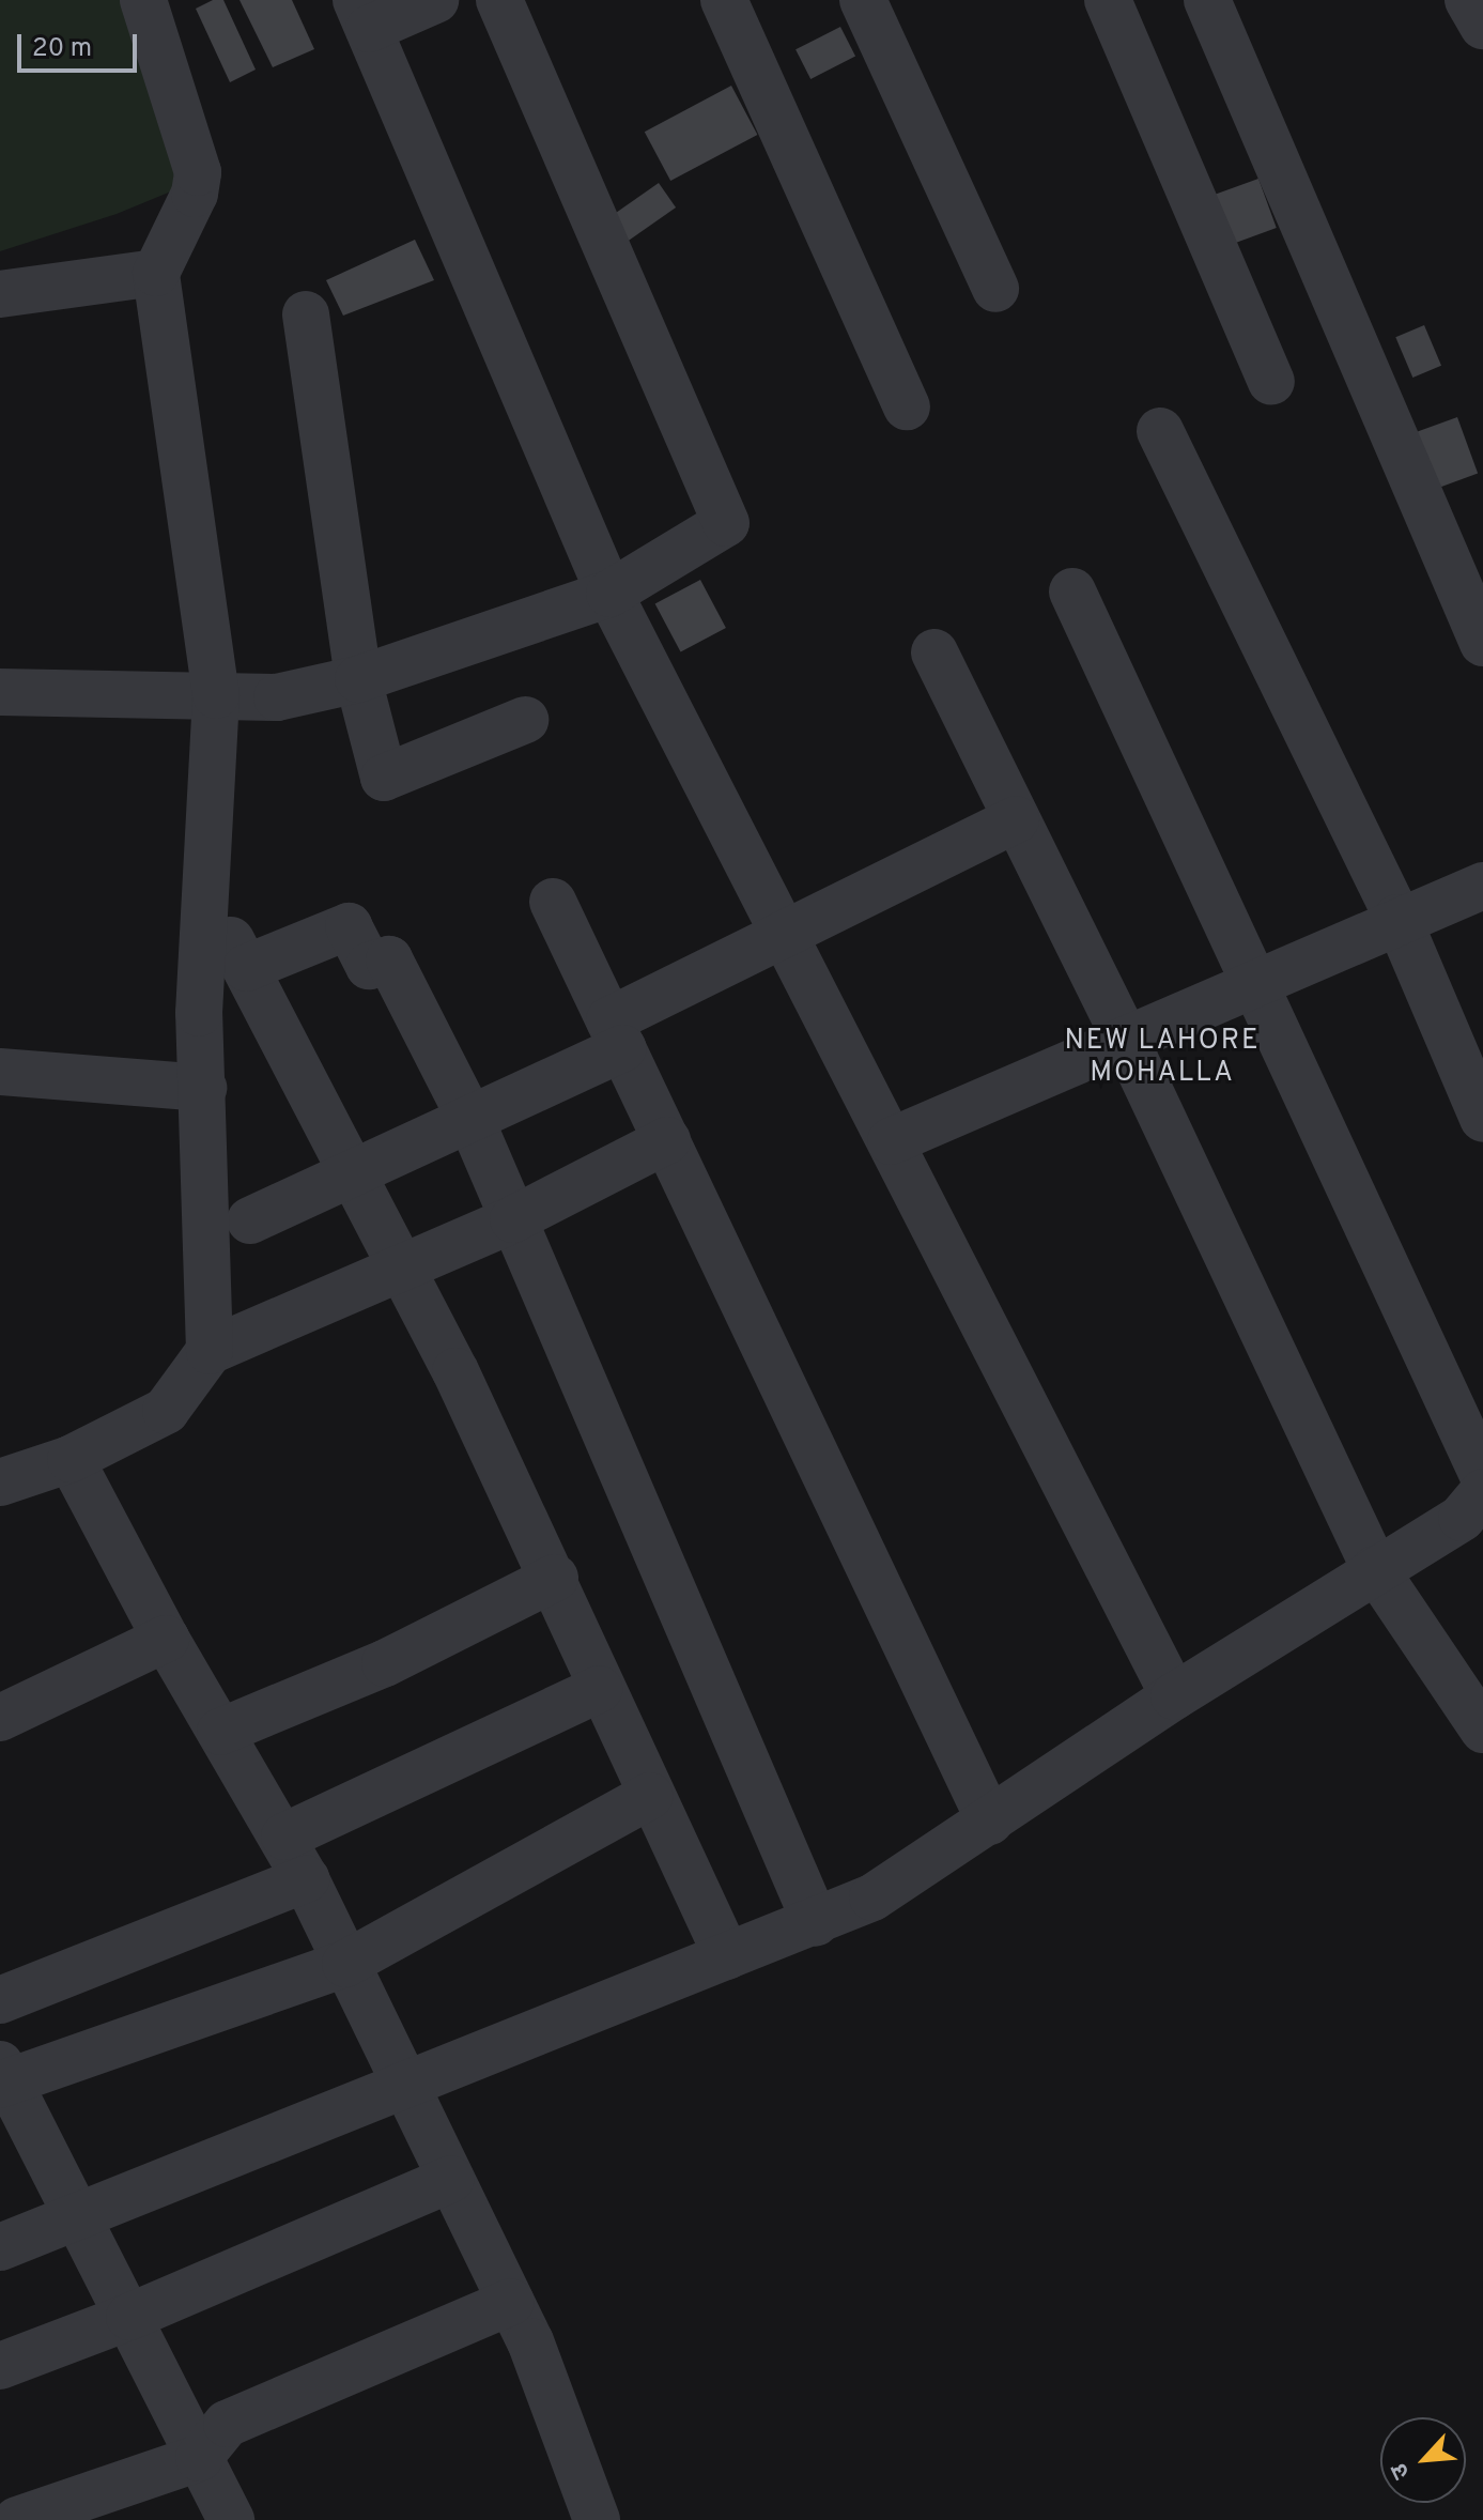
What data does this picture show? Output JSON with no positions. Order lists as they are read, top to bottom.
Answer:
{
  "districts": ["NEW LAHORE MOHALLA"],
  "scale_bar": "20 m",
  "north": "bottom left"
}
